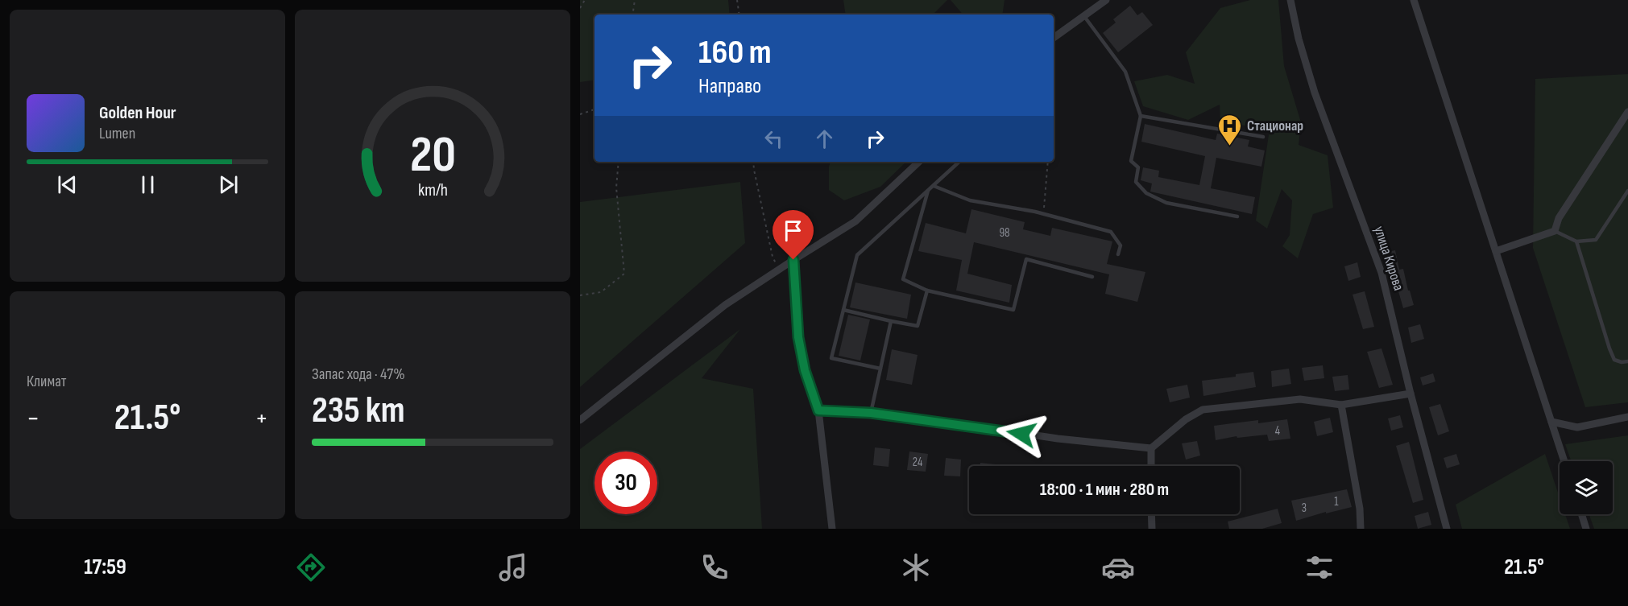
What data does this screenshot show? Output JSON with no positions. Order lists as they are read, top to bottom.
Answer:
{
  "streets": {
    "street": ["улица Кирова"]
  },
  "places": {
    "hospital": ["Стационар"]
  },
  "house_numbers": [
    "98",
    "4",
    "24",
    "1",
    "3"
  ],
  "page": {
    "turn": ["160 m", "Направо"],
    "song": ["Golden Hour", "Lumen"],
    "tile": [
      "Климат",
      ["Запас хода · 47%", "235 km"]
    ],
    "heat": ["−", "21.5°", "+"],
    "limit": "30",
    "trip": "18:00 · 1 мин · 280 m",
    "tabs": ["17:59", "21.5°"],
    "gauge": ["20", "km/h"]
  }
}
